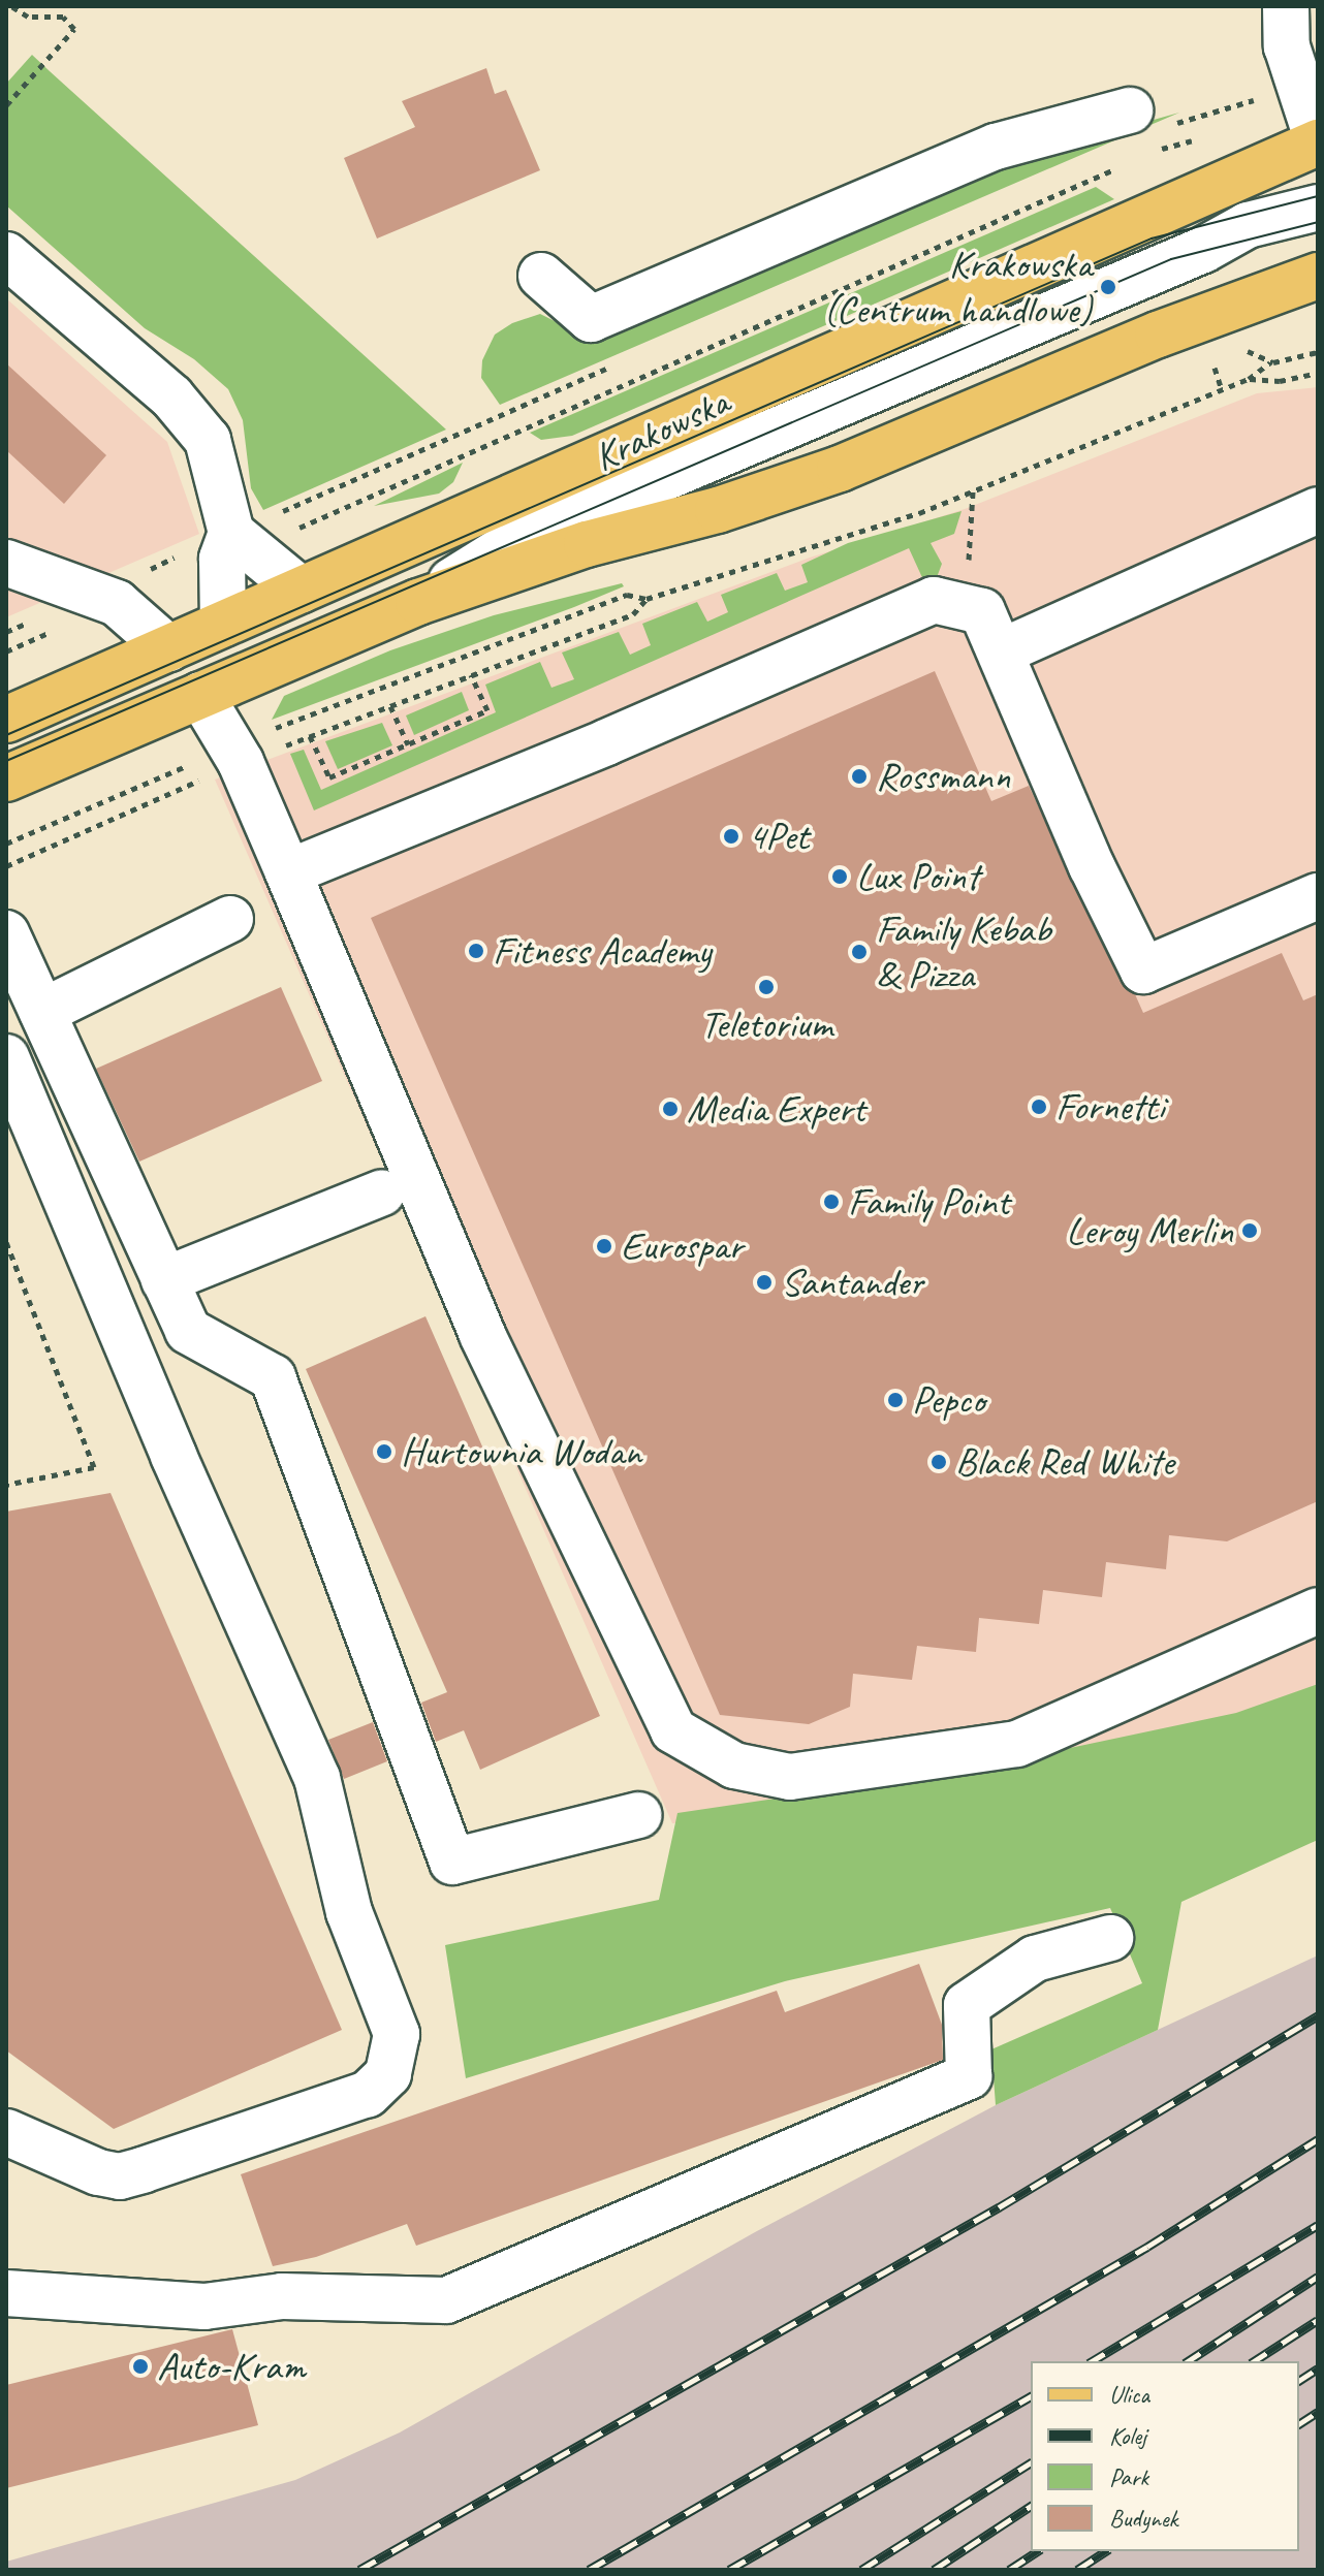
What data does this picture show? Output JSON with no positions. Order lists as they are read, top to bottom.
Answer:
{
  "streets": {
    "main road": ["Krakowska"]
  },
  "places": [
    "Krakowska (Centrum handlowe)",
    "Rossmann",
    "4Pet",
    "Lux Point",
    "Fitness Academy",
    "Family Kebab & Pizza",
    "Teletorium",
    "Fornetti",
    "Media Expert",
    "Family Point",
    "Leroy Merlin",
    "Eurospar",
    "Santander",
    "Pepco",
    "Hurtownia Wodan",
    "Black Red White",
    "Auto-Kram"
  ],
  "legend": [
    "Ulica",
    "Kolej",
    "Park",
    "Budynek"
  ]
}
